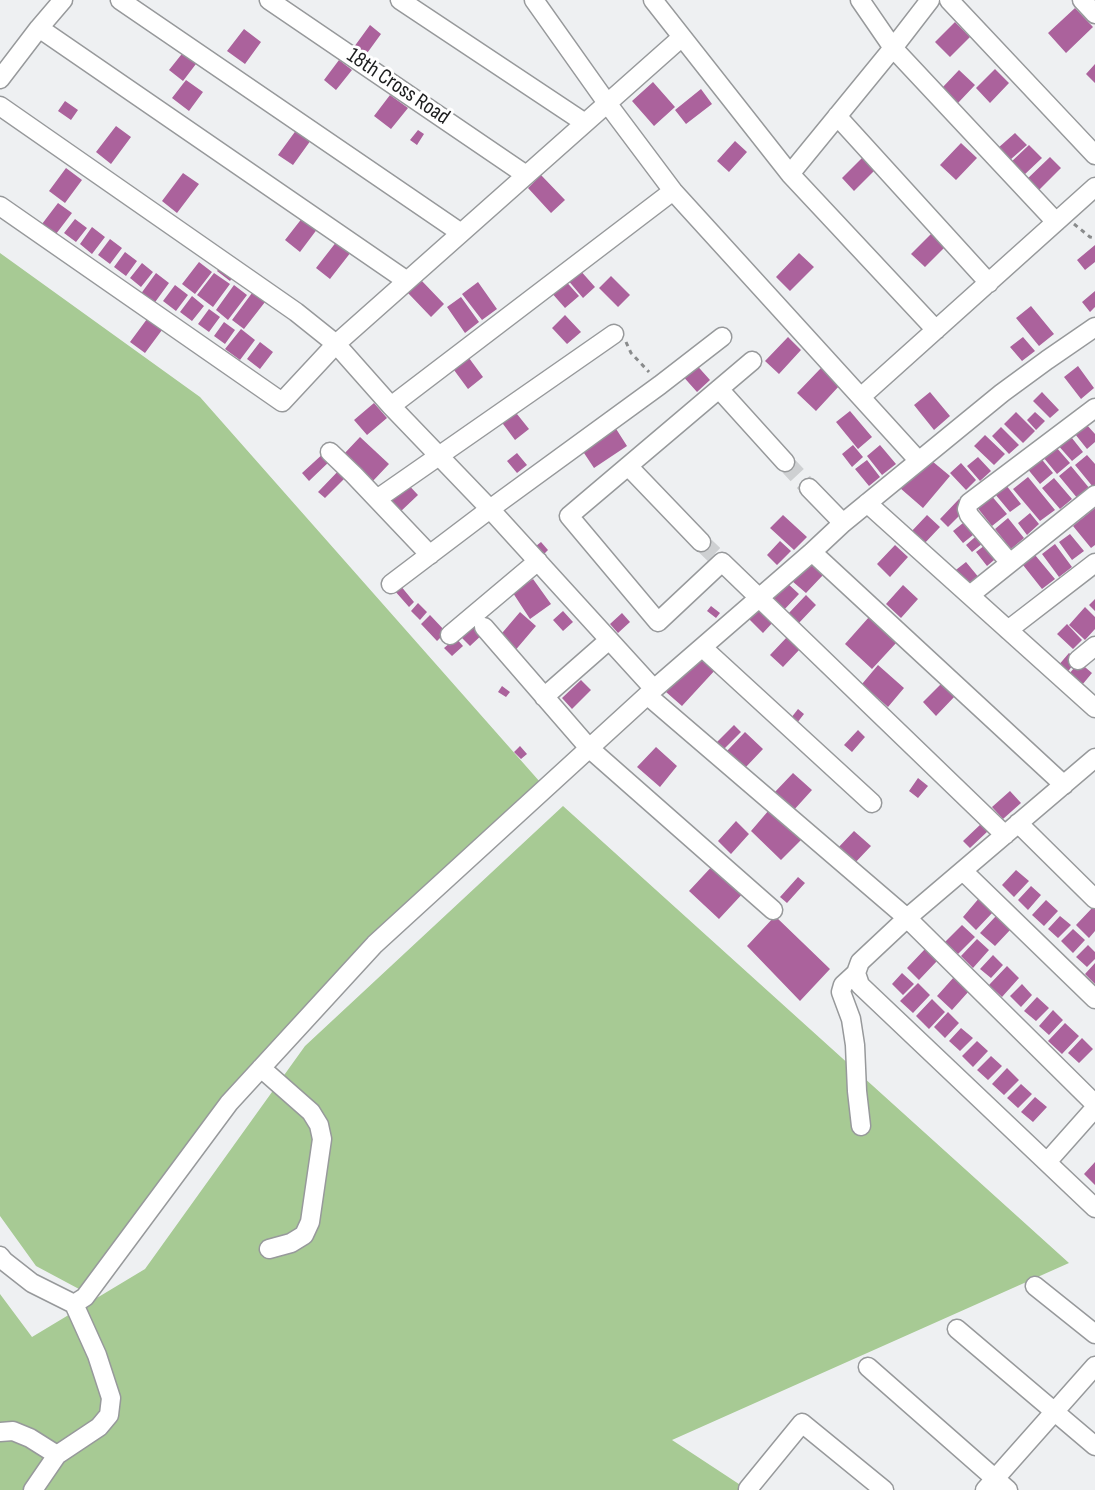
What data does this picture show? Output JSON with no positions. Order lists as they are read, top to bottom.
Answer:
{
  "streets": {
    "street": ["18th Cross Road"]
  }
}
